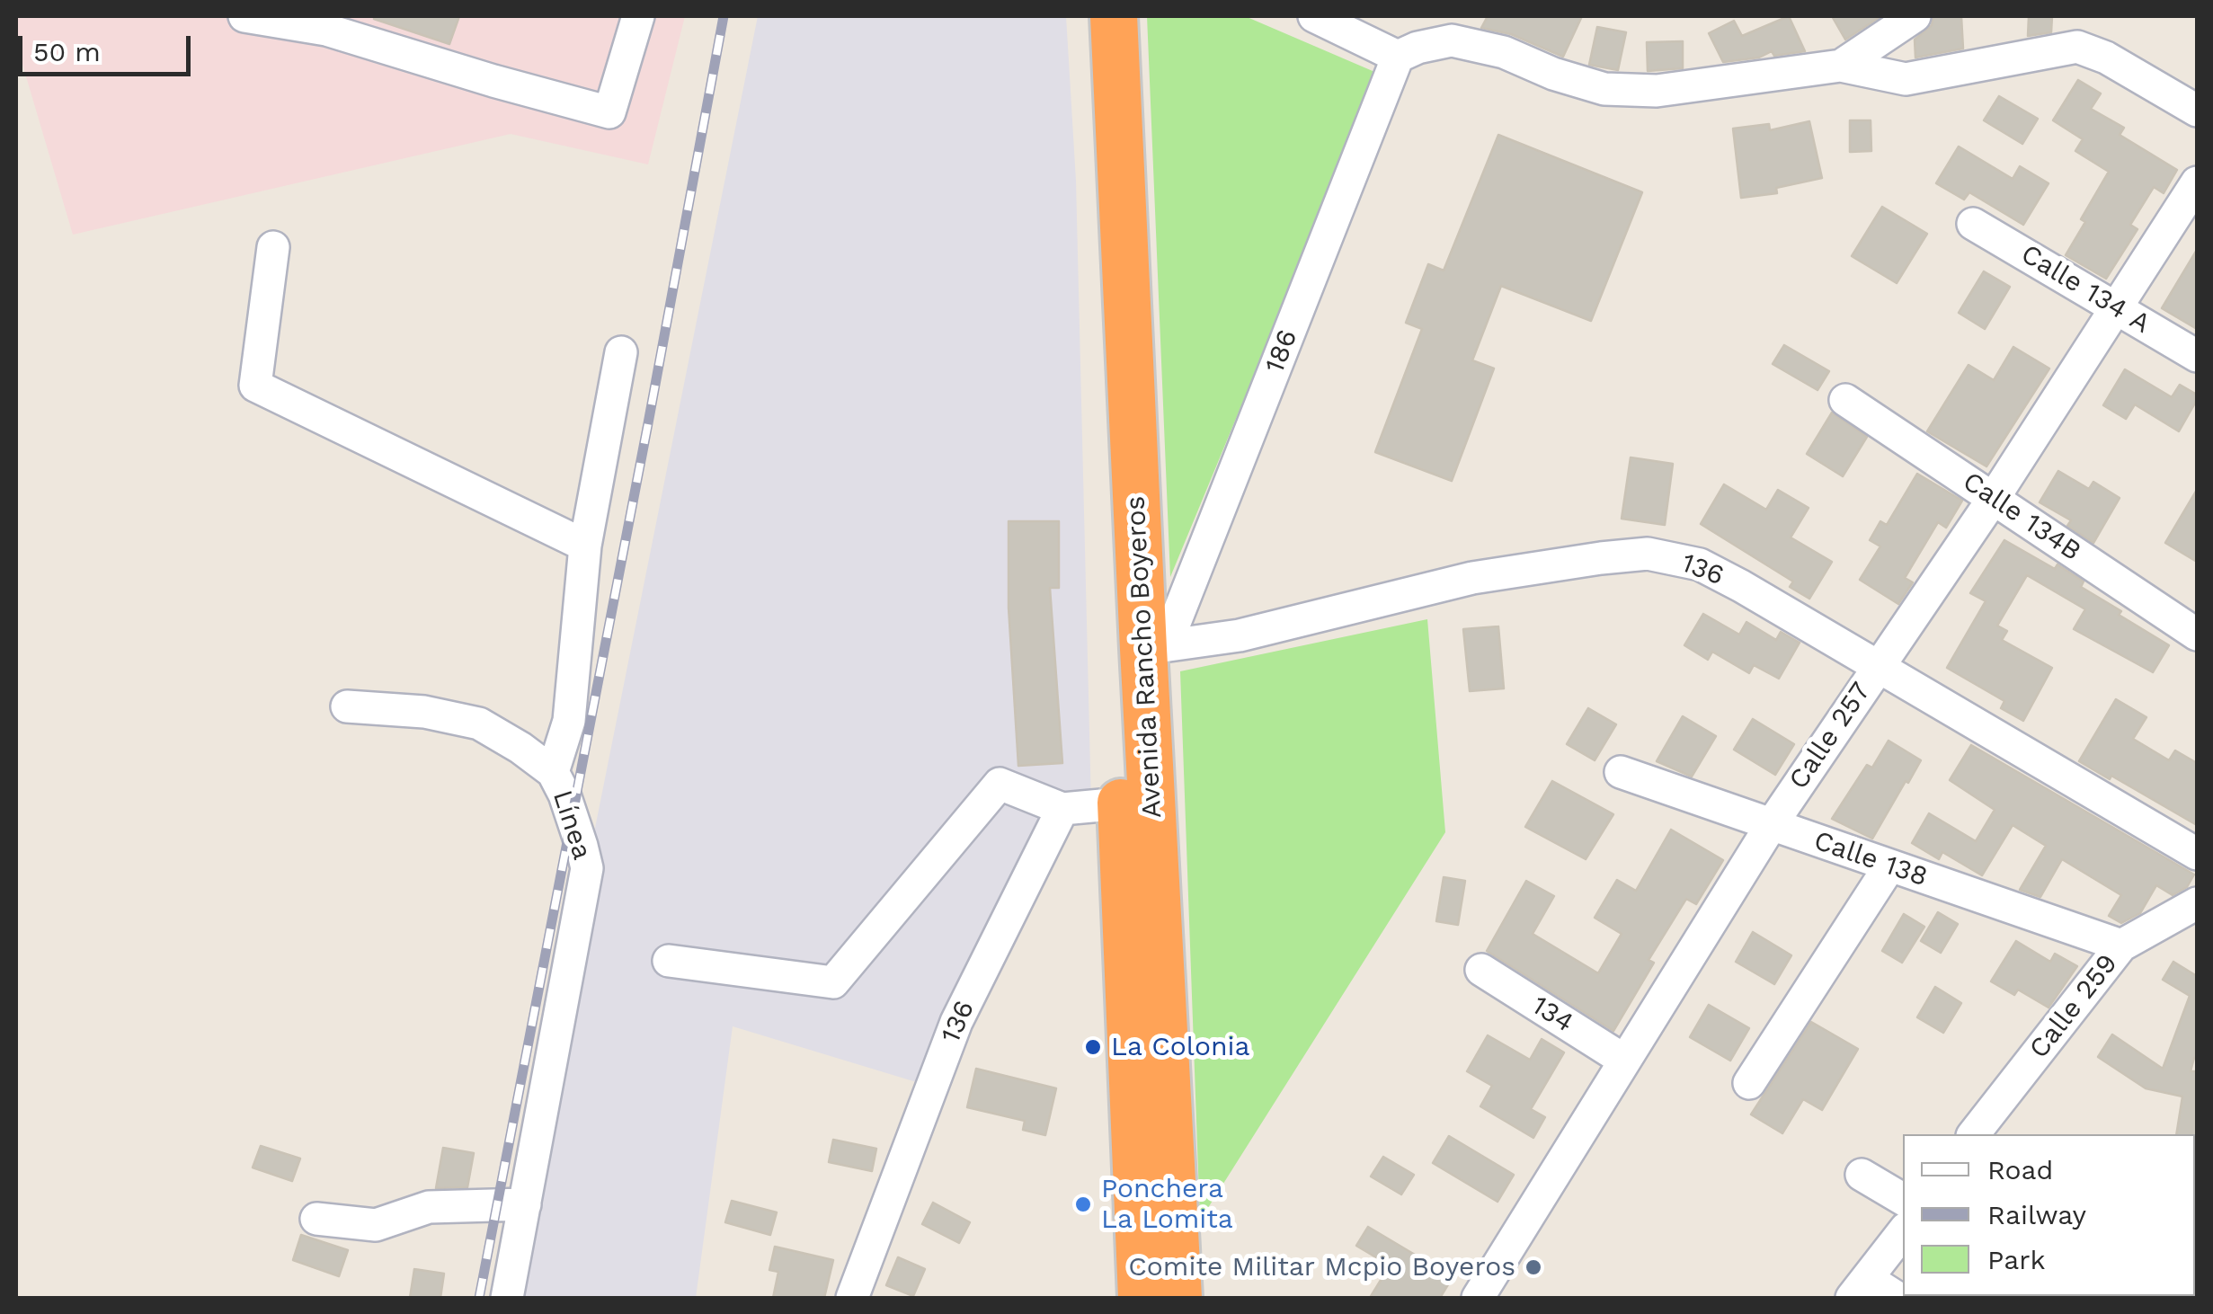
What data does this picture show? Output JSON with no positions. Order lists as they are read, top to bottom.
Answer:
{
  "streets": {
    "highway": ["Avenida Rancho Boyeros"],
    "street": [
      "Calle 134 A",
      "186",
      "Calle 134B",
      "136",
      "Calle 257",
      "Línea",
      "Calle 138",
      "Calle 259",
      "134"
    ]
  },
  "crossings": [
    ["Calle 134 A", "Calle 257"],
    ["186", "136"],
    ["186", "Avenida Rancho Boyeros"],
    ["Calle 134B", "Calle 257"],
    ["136", "Avenida Rancho Boyeros"],
    ["136", "Calle 257"],
    ["Calle 257", "Calle 138"],
    ["Calle 257", "134"],
    ["Calle 138", "Calle 259"]
  ],
  "places": ["La Colonia", "Ponchera La Lomita", "Comite Militar Mcpio Boyeros"],
  "legend": ["Road", "Railway", "Park"],
  "scale_bar": "50 m"
}
